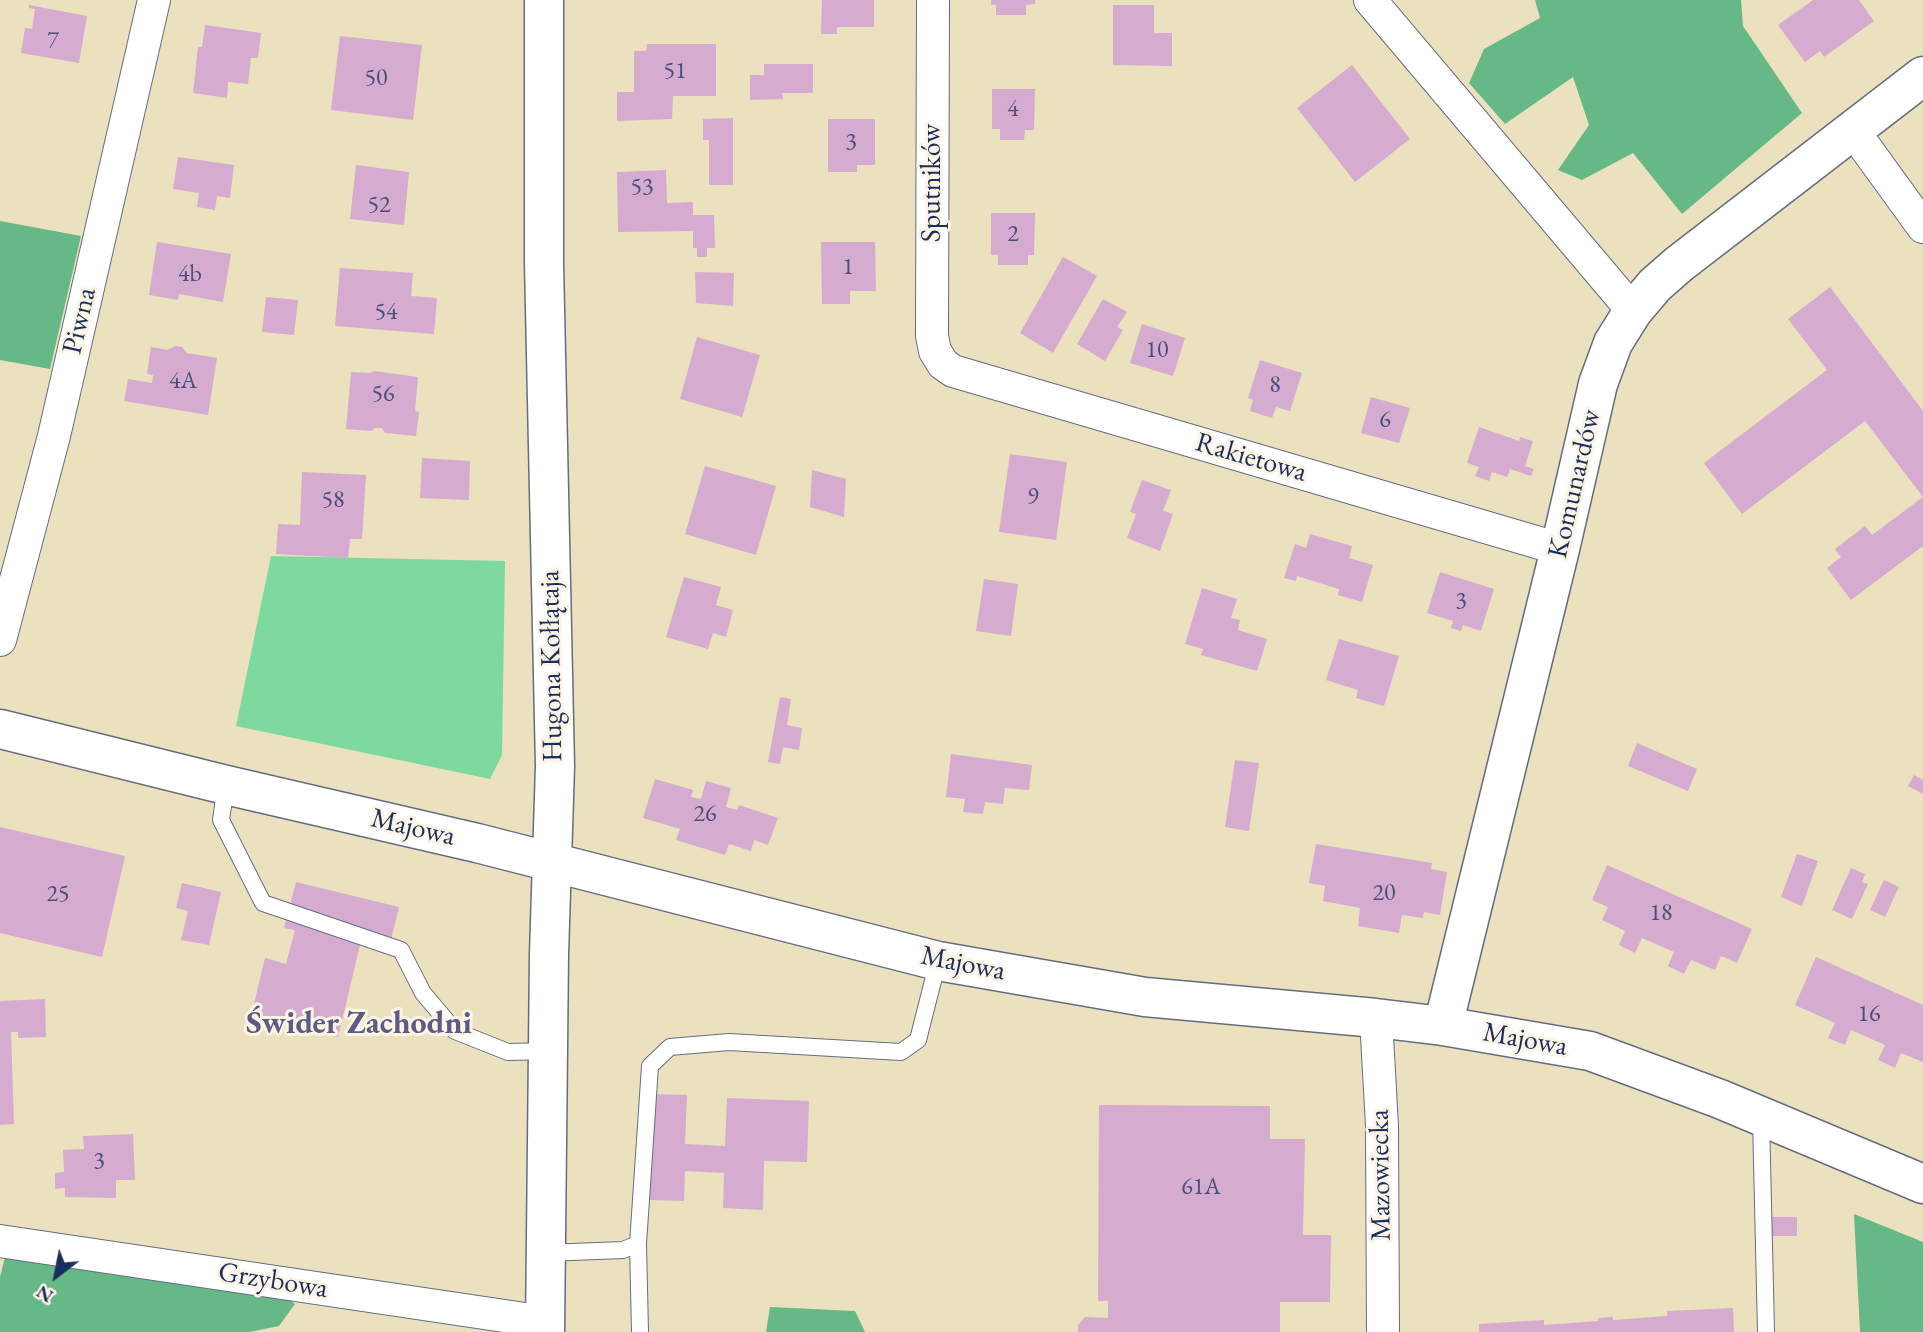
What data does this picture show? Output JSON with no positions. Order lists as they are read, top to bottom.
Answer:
{
  "streets": {
    "street": [
      "Sputników",
      "Piwna",
      "Rakietowa",
      "Komunardów",
      "Hugona Kołłątaja",
      "Majowa",
      "Mazowiecka",
      "Grzybowa"
    ]
  },
  "crossings": [
    ["Sputników", "Rakietowa"],
    ["Rakietowa", "Komunardów"],
    ["Komunardów", "Majowa"],
    ["Hugona Kołłątaja", "Majowa"],
    ["Hugona Kołłątaja", "Grzybowa"],
    ["Majowa", "Mazowiecka"]
  ],
  "districts": ["Świder Zachodni"],
  "house_numbers": [
    "7",
    "51",
    "50",
    "4",
    "3",
    "53",
    "52",
    "2",
    "1",
    "4b",
    "54",
    "10",
    "4A",
    "8",
    "56",
    "6",
    "9",
    "58",
    "3",
    "26",
    "20",
    "25",
    "18",
    "16",
    "3",
    "61A"
  ],
  "north": "bottom left"
}
